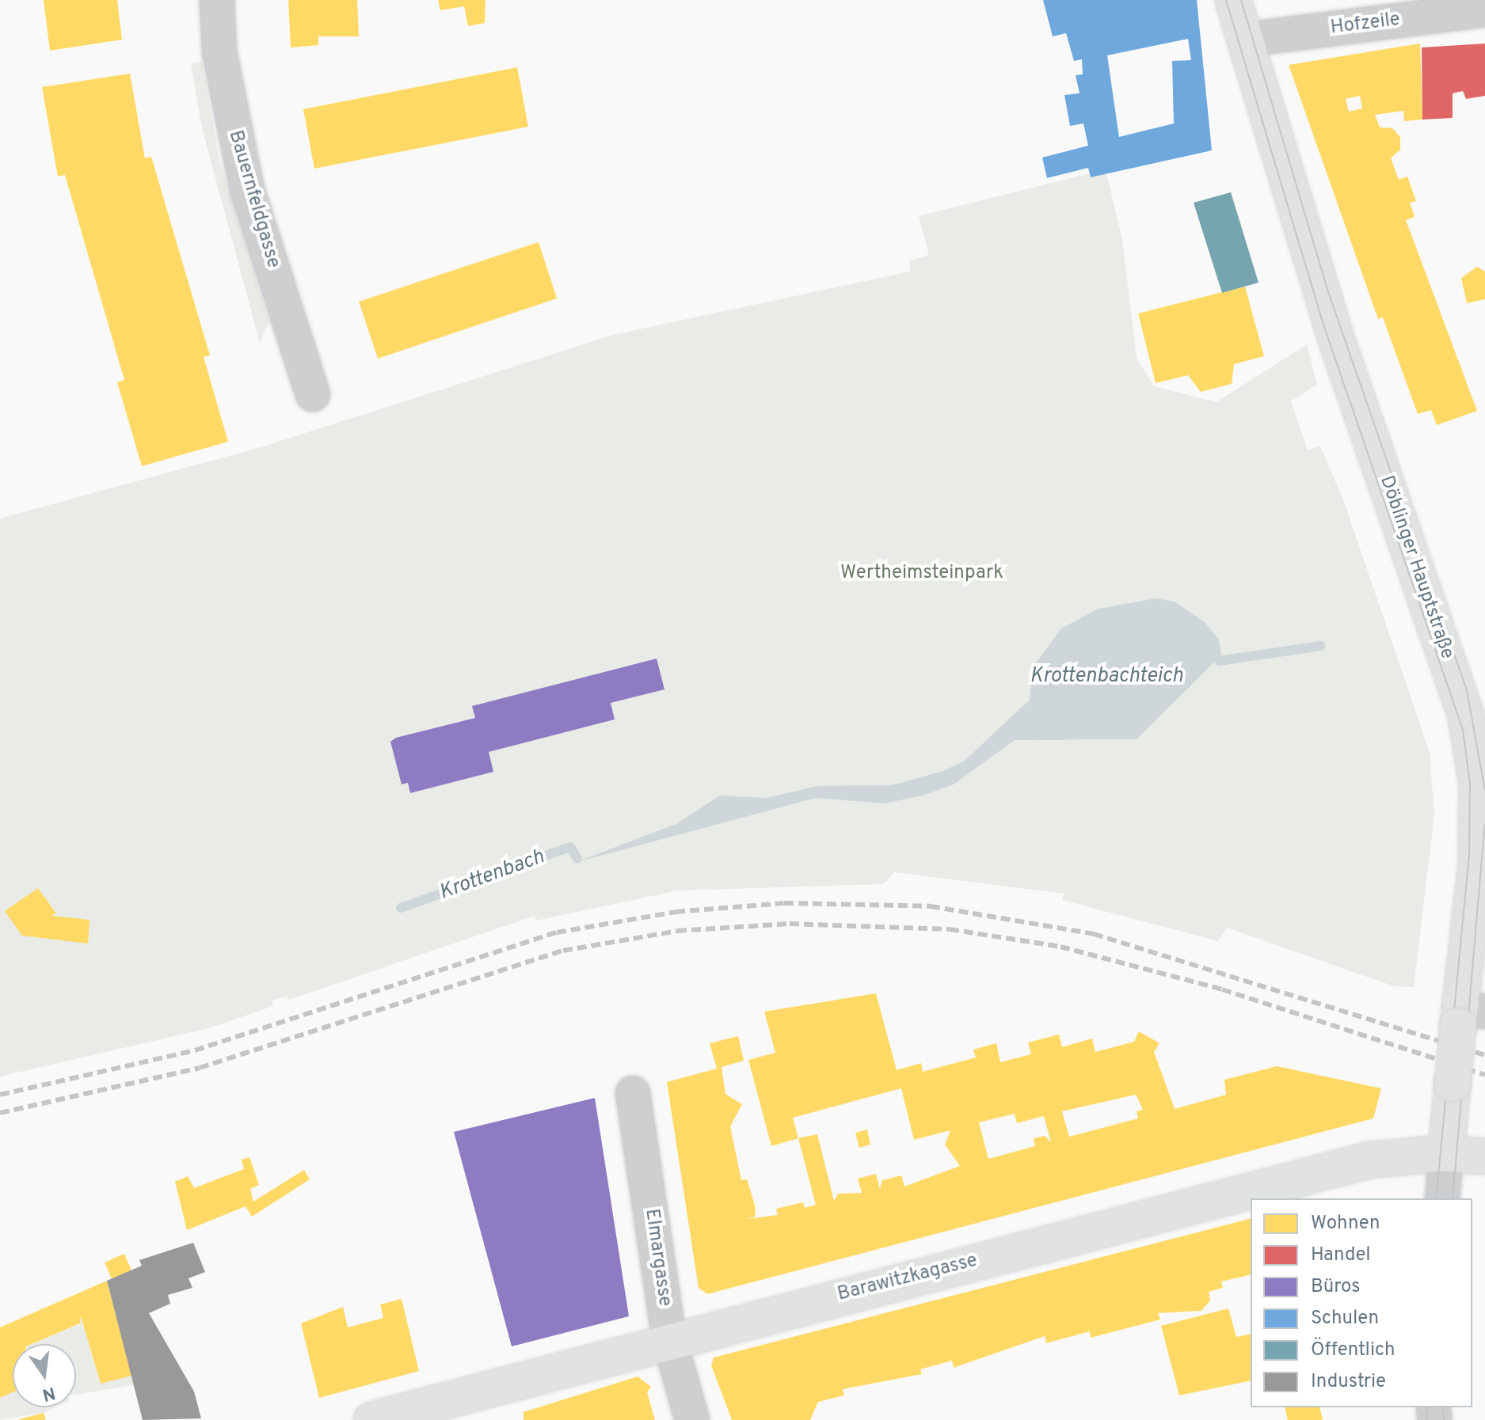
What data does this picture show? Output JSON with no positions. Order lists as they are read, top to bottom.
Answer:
{
  "streets": {
    "main road": ["Döblinger Hauptstraße", "Barawitzkagasse"],
    "street": ["Hofzeile", "Bauernfeldgasse", "Elmargasse"]
  },
  "crossings": [
    ["Hofzeile", "Döblinger Hauptstraße"],
    ["Döblinger Hauptstraße", "Barawitzkagasse"],
    ["Elmargasse", "Barawitzkagasse"]
  ],
  "water": ["Krottenbachteich", "Krottenbach"],
  "parks": ["Wertheimsteinpark"],
  "legend": [
    "Wohnen",
    "Handel",
    "Büros",
    "Schulen",
    "Öffentlich",
    "Industrie"
  ],
  "north": "bottom"
}
